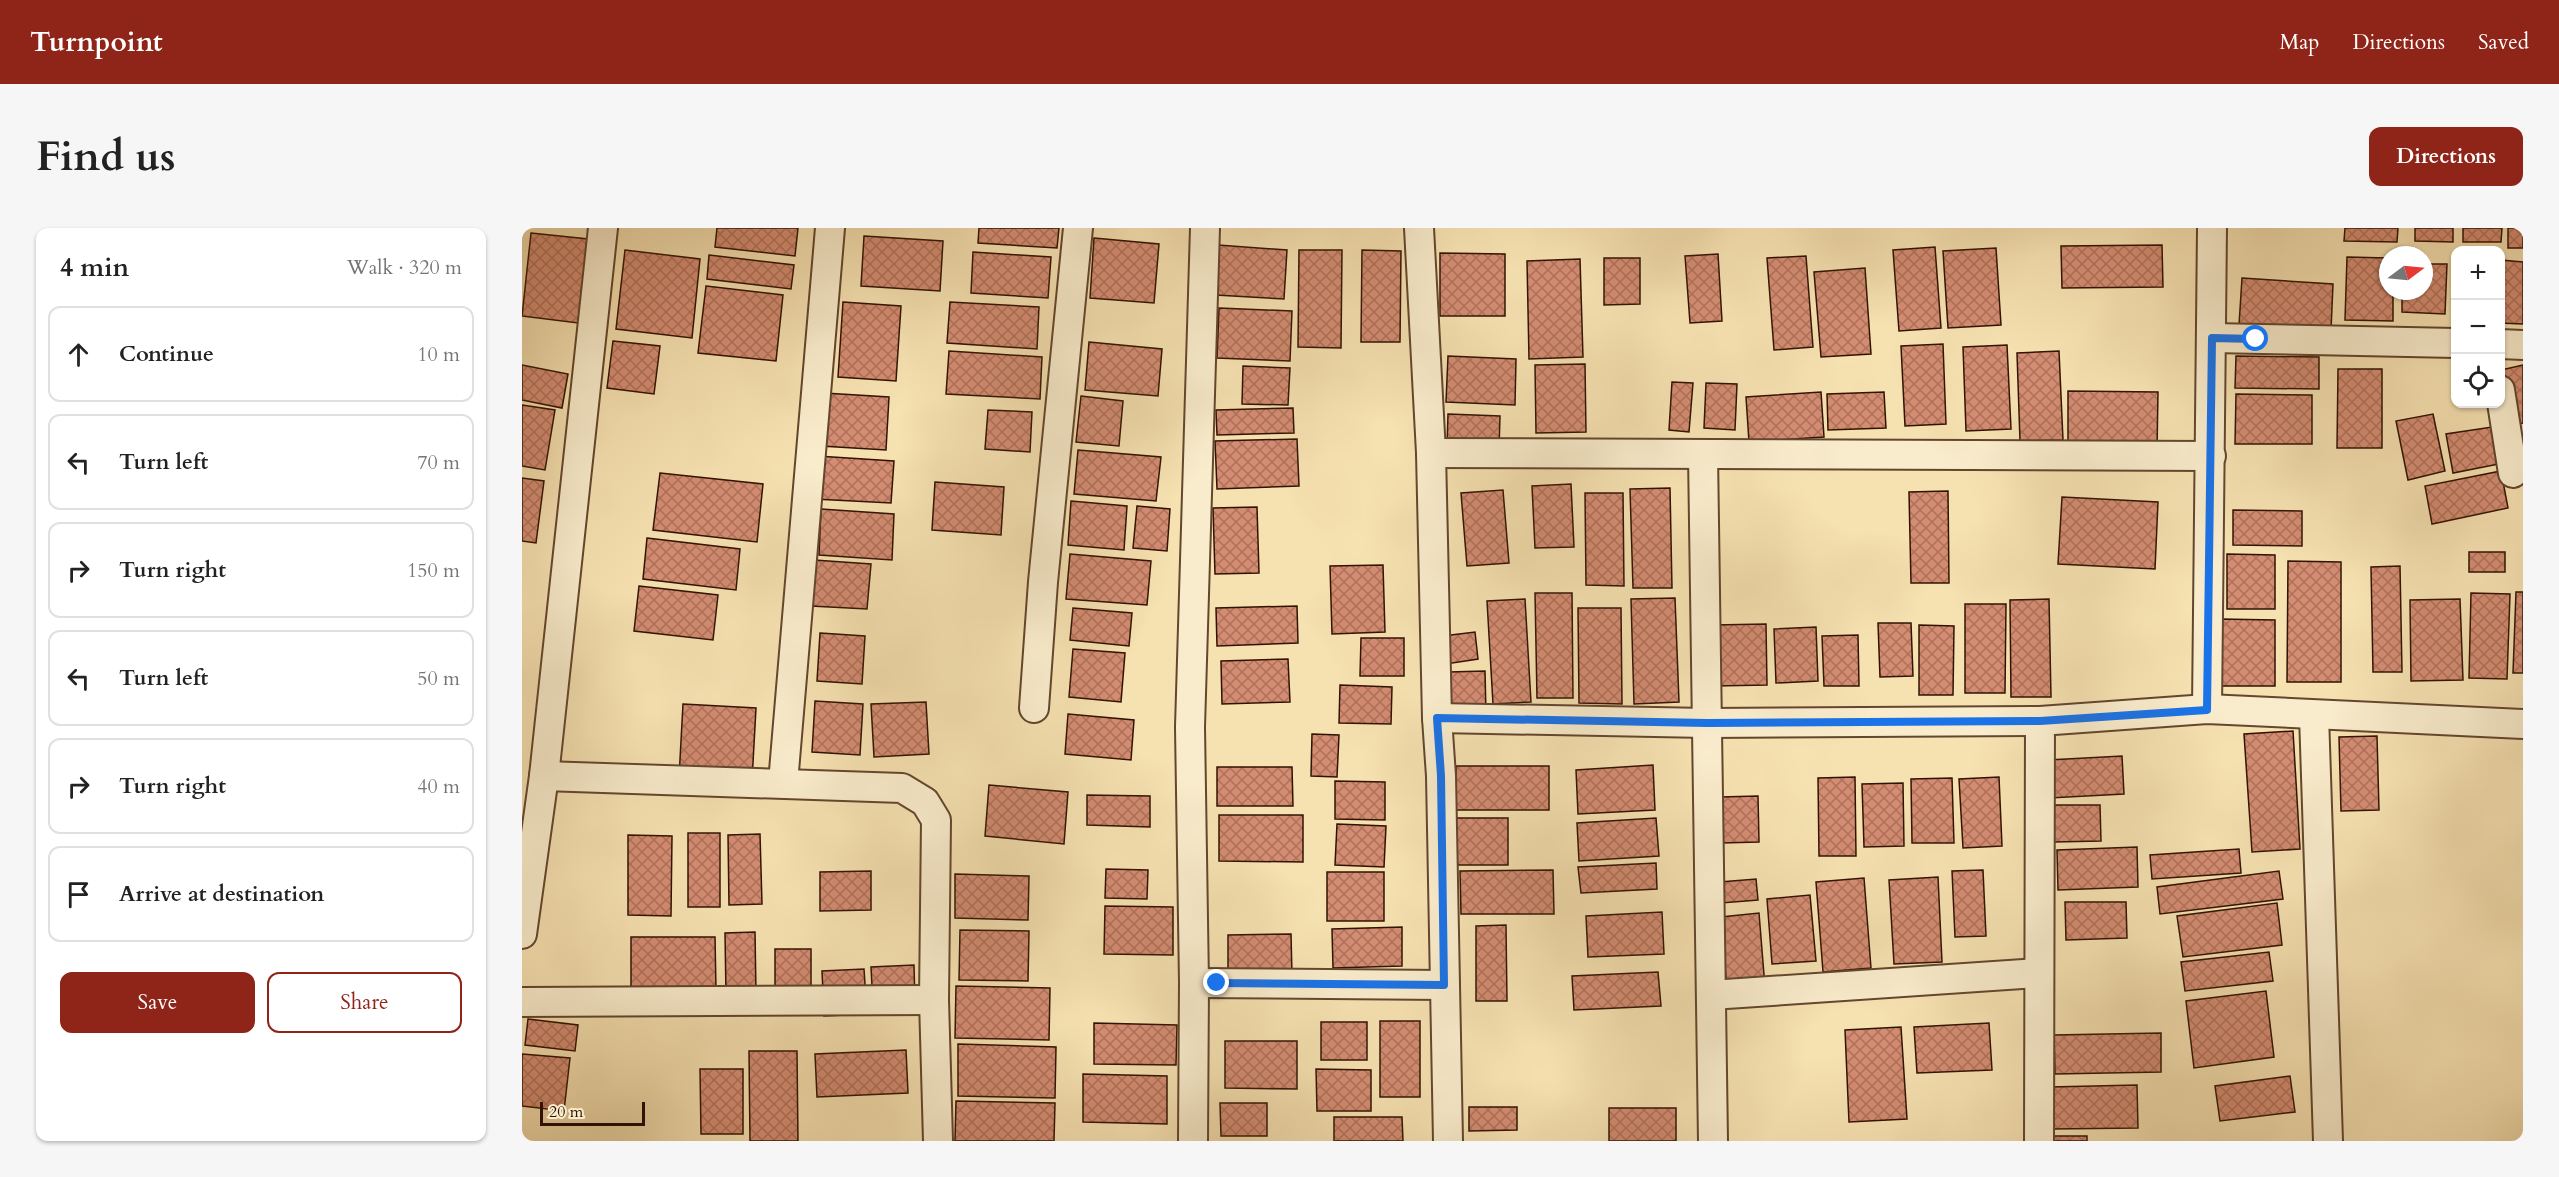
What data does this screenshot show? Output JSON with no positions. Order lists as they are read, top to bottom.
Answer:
{
  "scale_bar": "20 m",
  "north": "right",
  "page": {
    "header": "Turnpoint",
    "nav": ["Map", "Directions", "Saved"],
    "buttons": [
      "Directions",
      ["Save", "Share"]
    ],
    "title": "Find us",
    "heading": ["4 min", "Walk · 320 m"],
    "map_buttons": ["+", "−"],
    "list": [
      ["Continue", "10 m"],
      ["Turn left", "70 m"],
      ["Turn right", "150 m"],
      ["Turn left", "50 m"],
      ["Turn right", "40 m"],
      "Arrive at destination"
    ],
    "scale": "20 m"
  }
}
